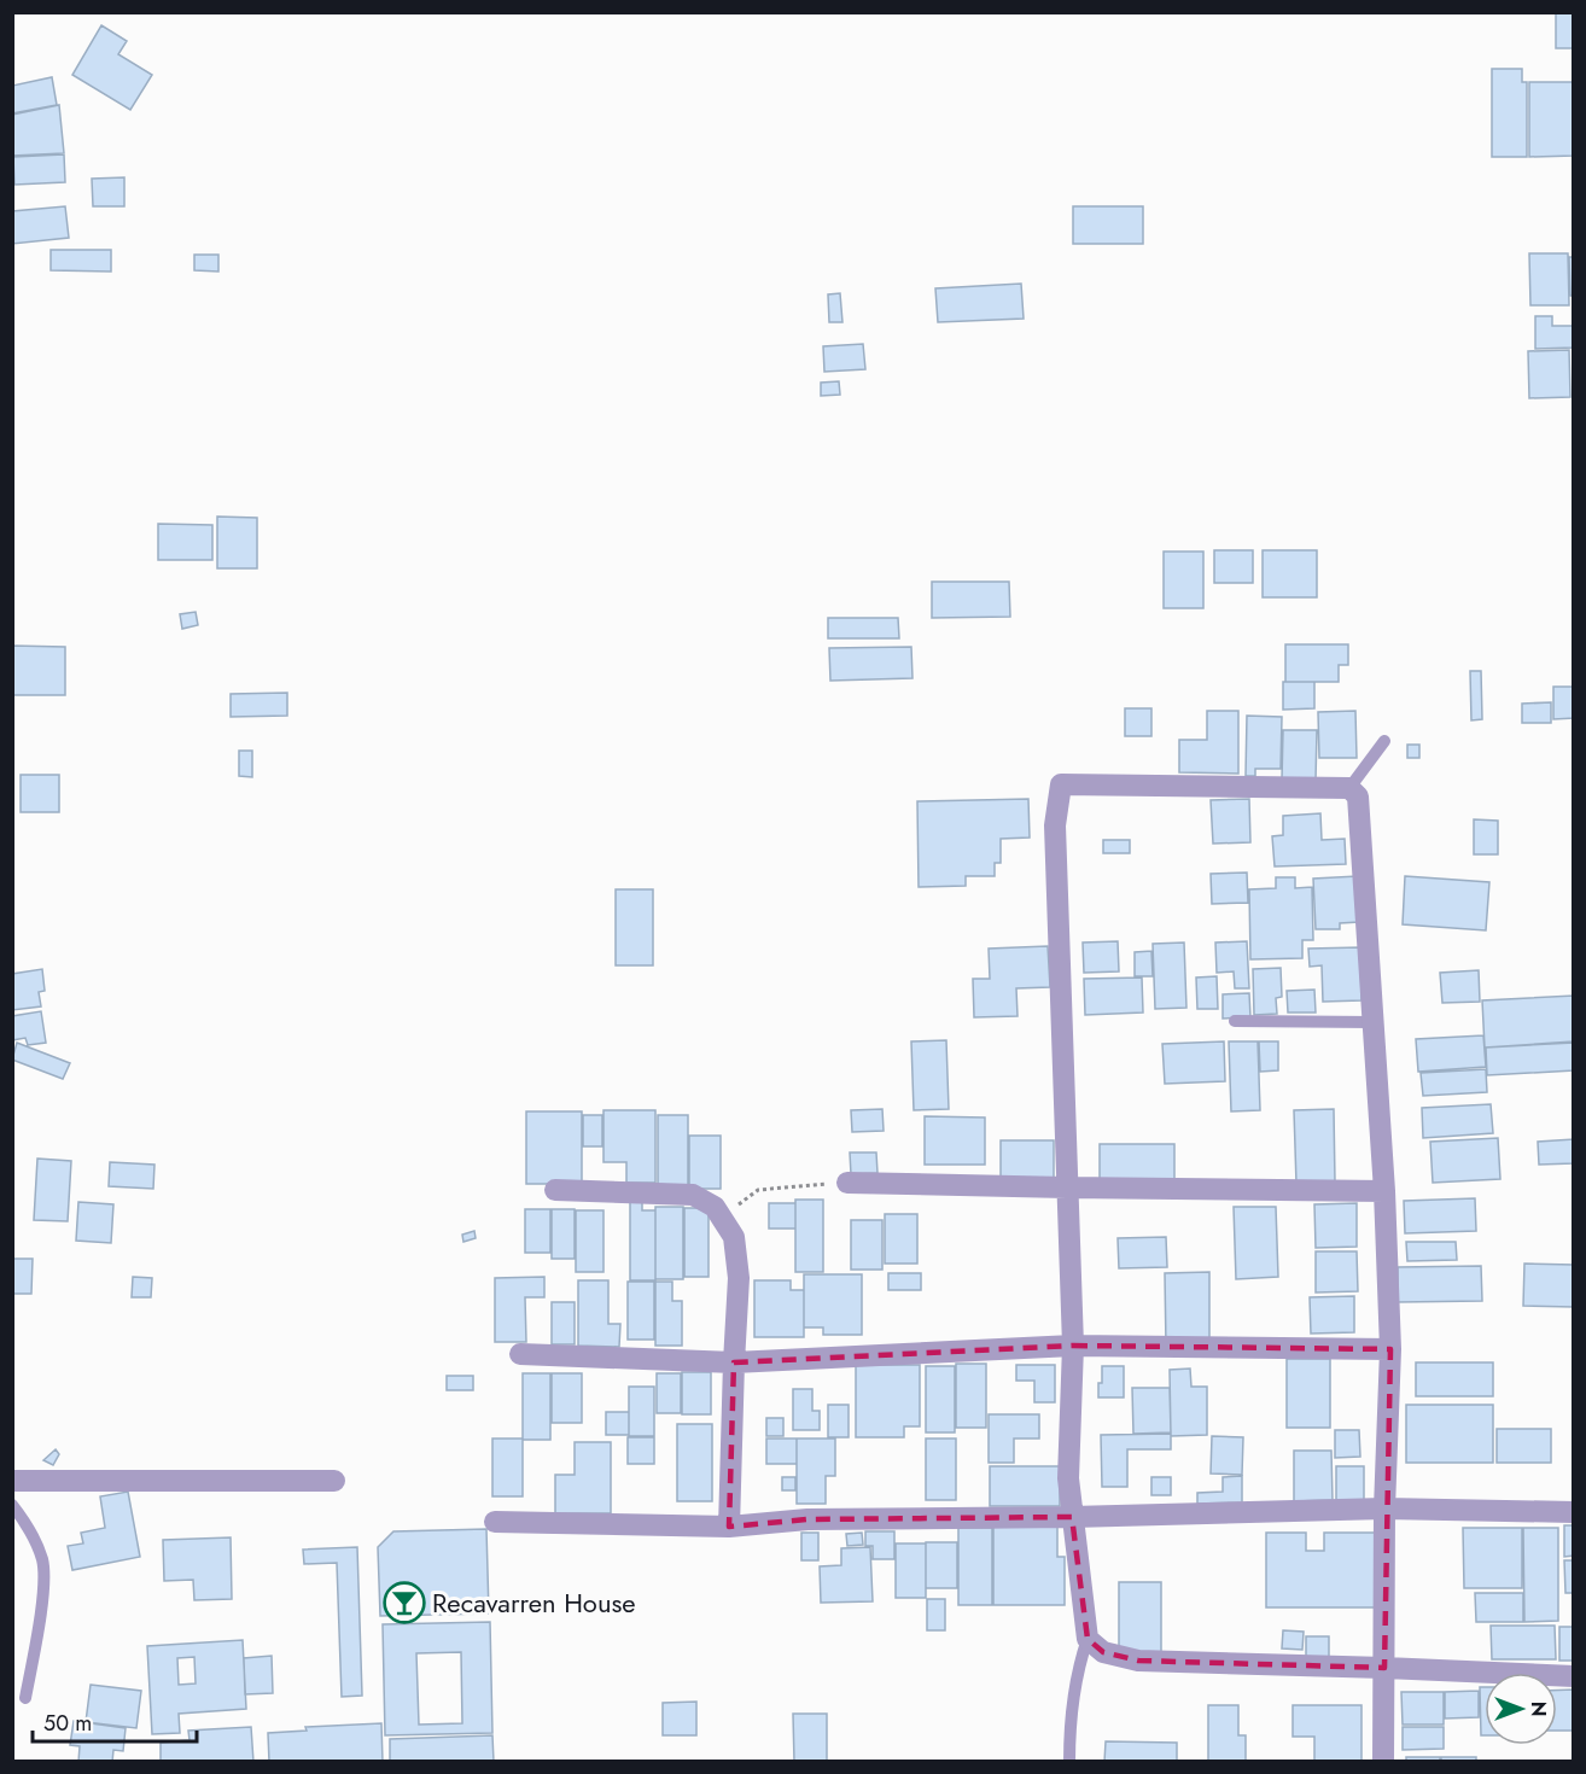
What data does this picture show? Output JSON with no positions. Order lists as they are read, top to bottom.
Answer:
{
  "places": {
    "bar": ["Recavarren House"]
  },
  "scale_bar": "50 m",
  "north": "right"
}
